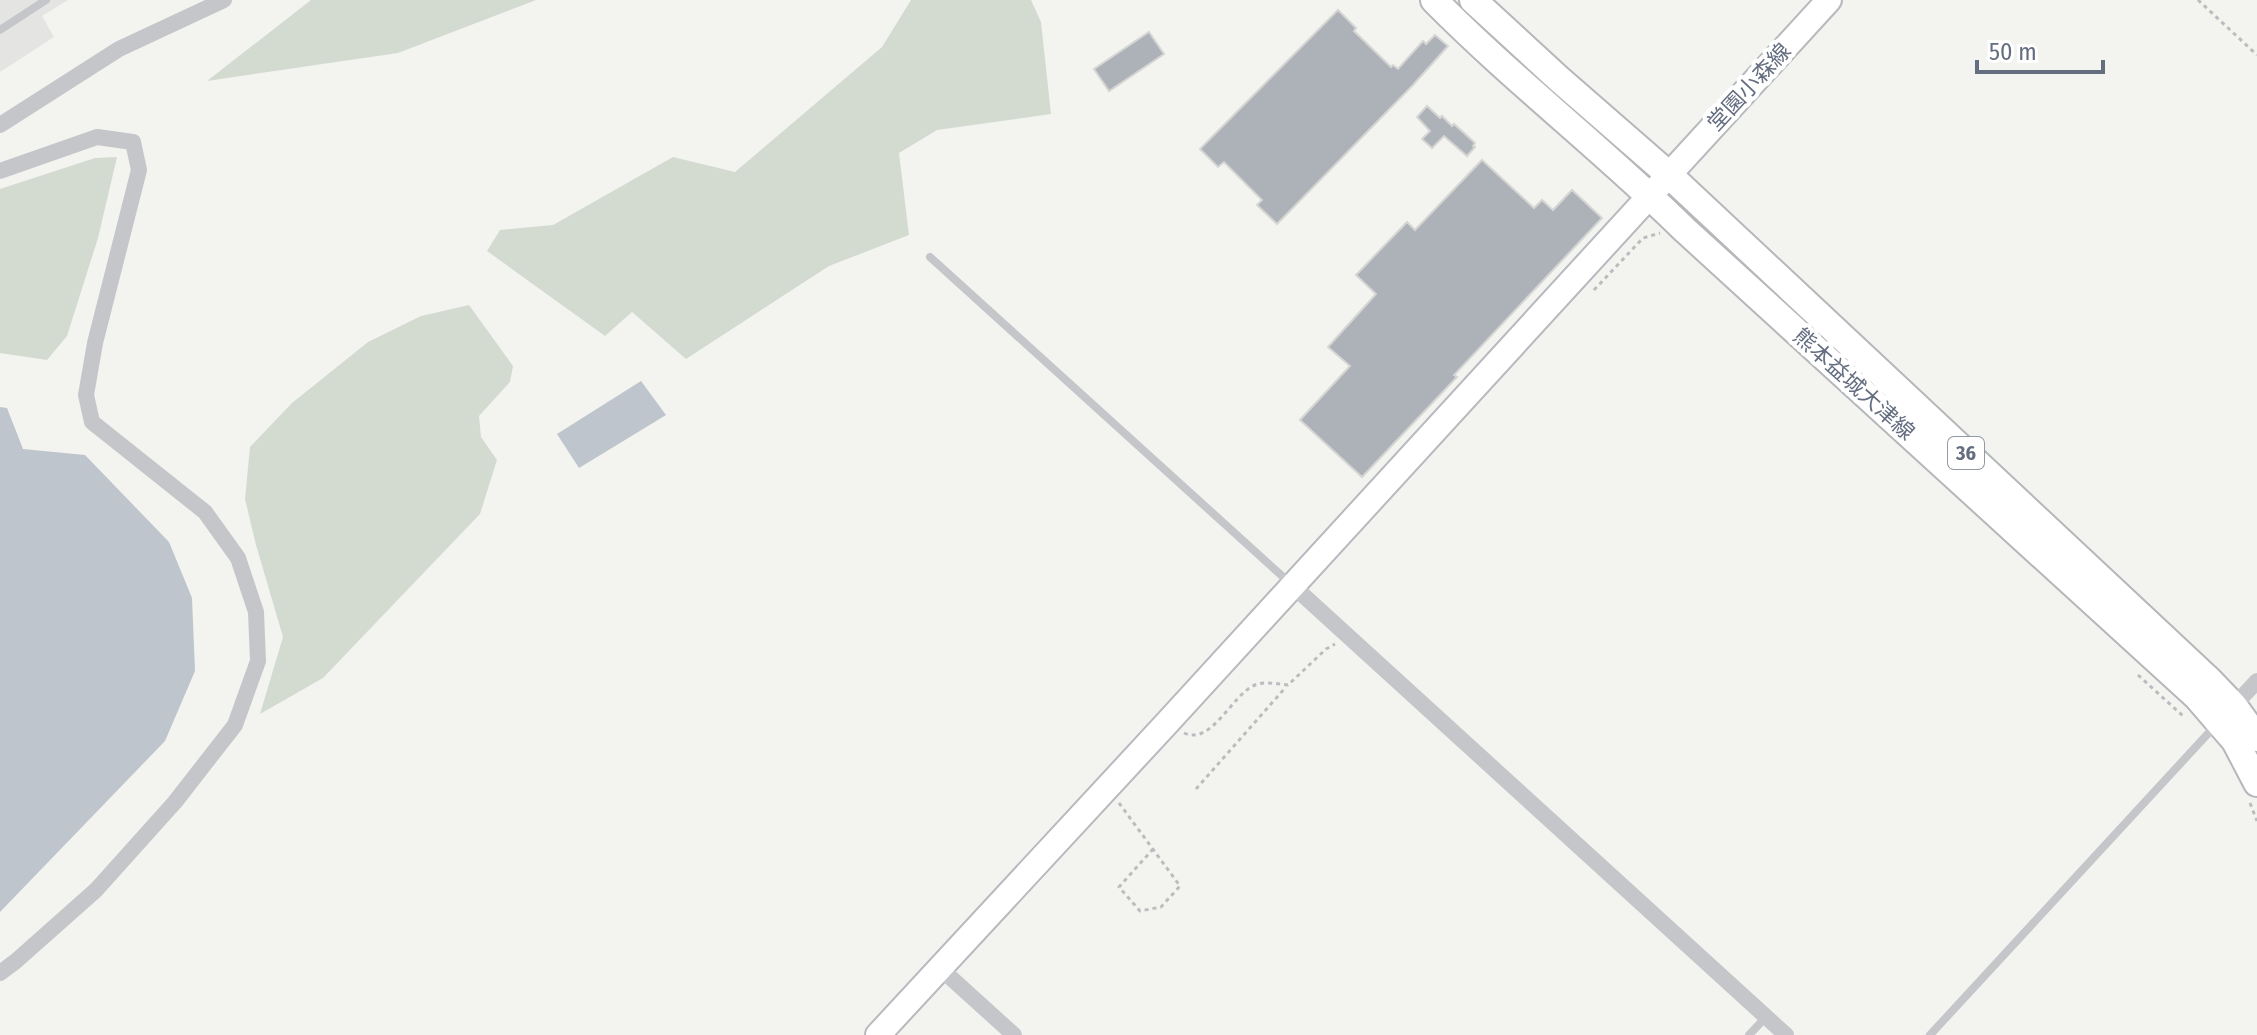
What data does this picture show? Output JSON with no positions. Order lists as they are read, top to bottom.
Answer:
{
  "streets": {
    "main road": ["熊本益城大津線", "36"],
    "street": ["堂園小森線"]
  },
  "crossings": [
    ["堂園小森線", "熊本益城大津線"]
  ],
  "scale_bar": "50 m"
}
